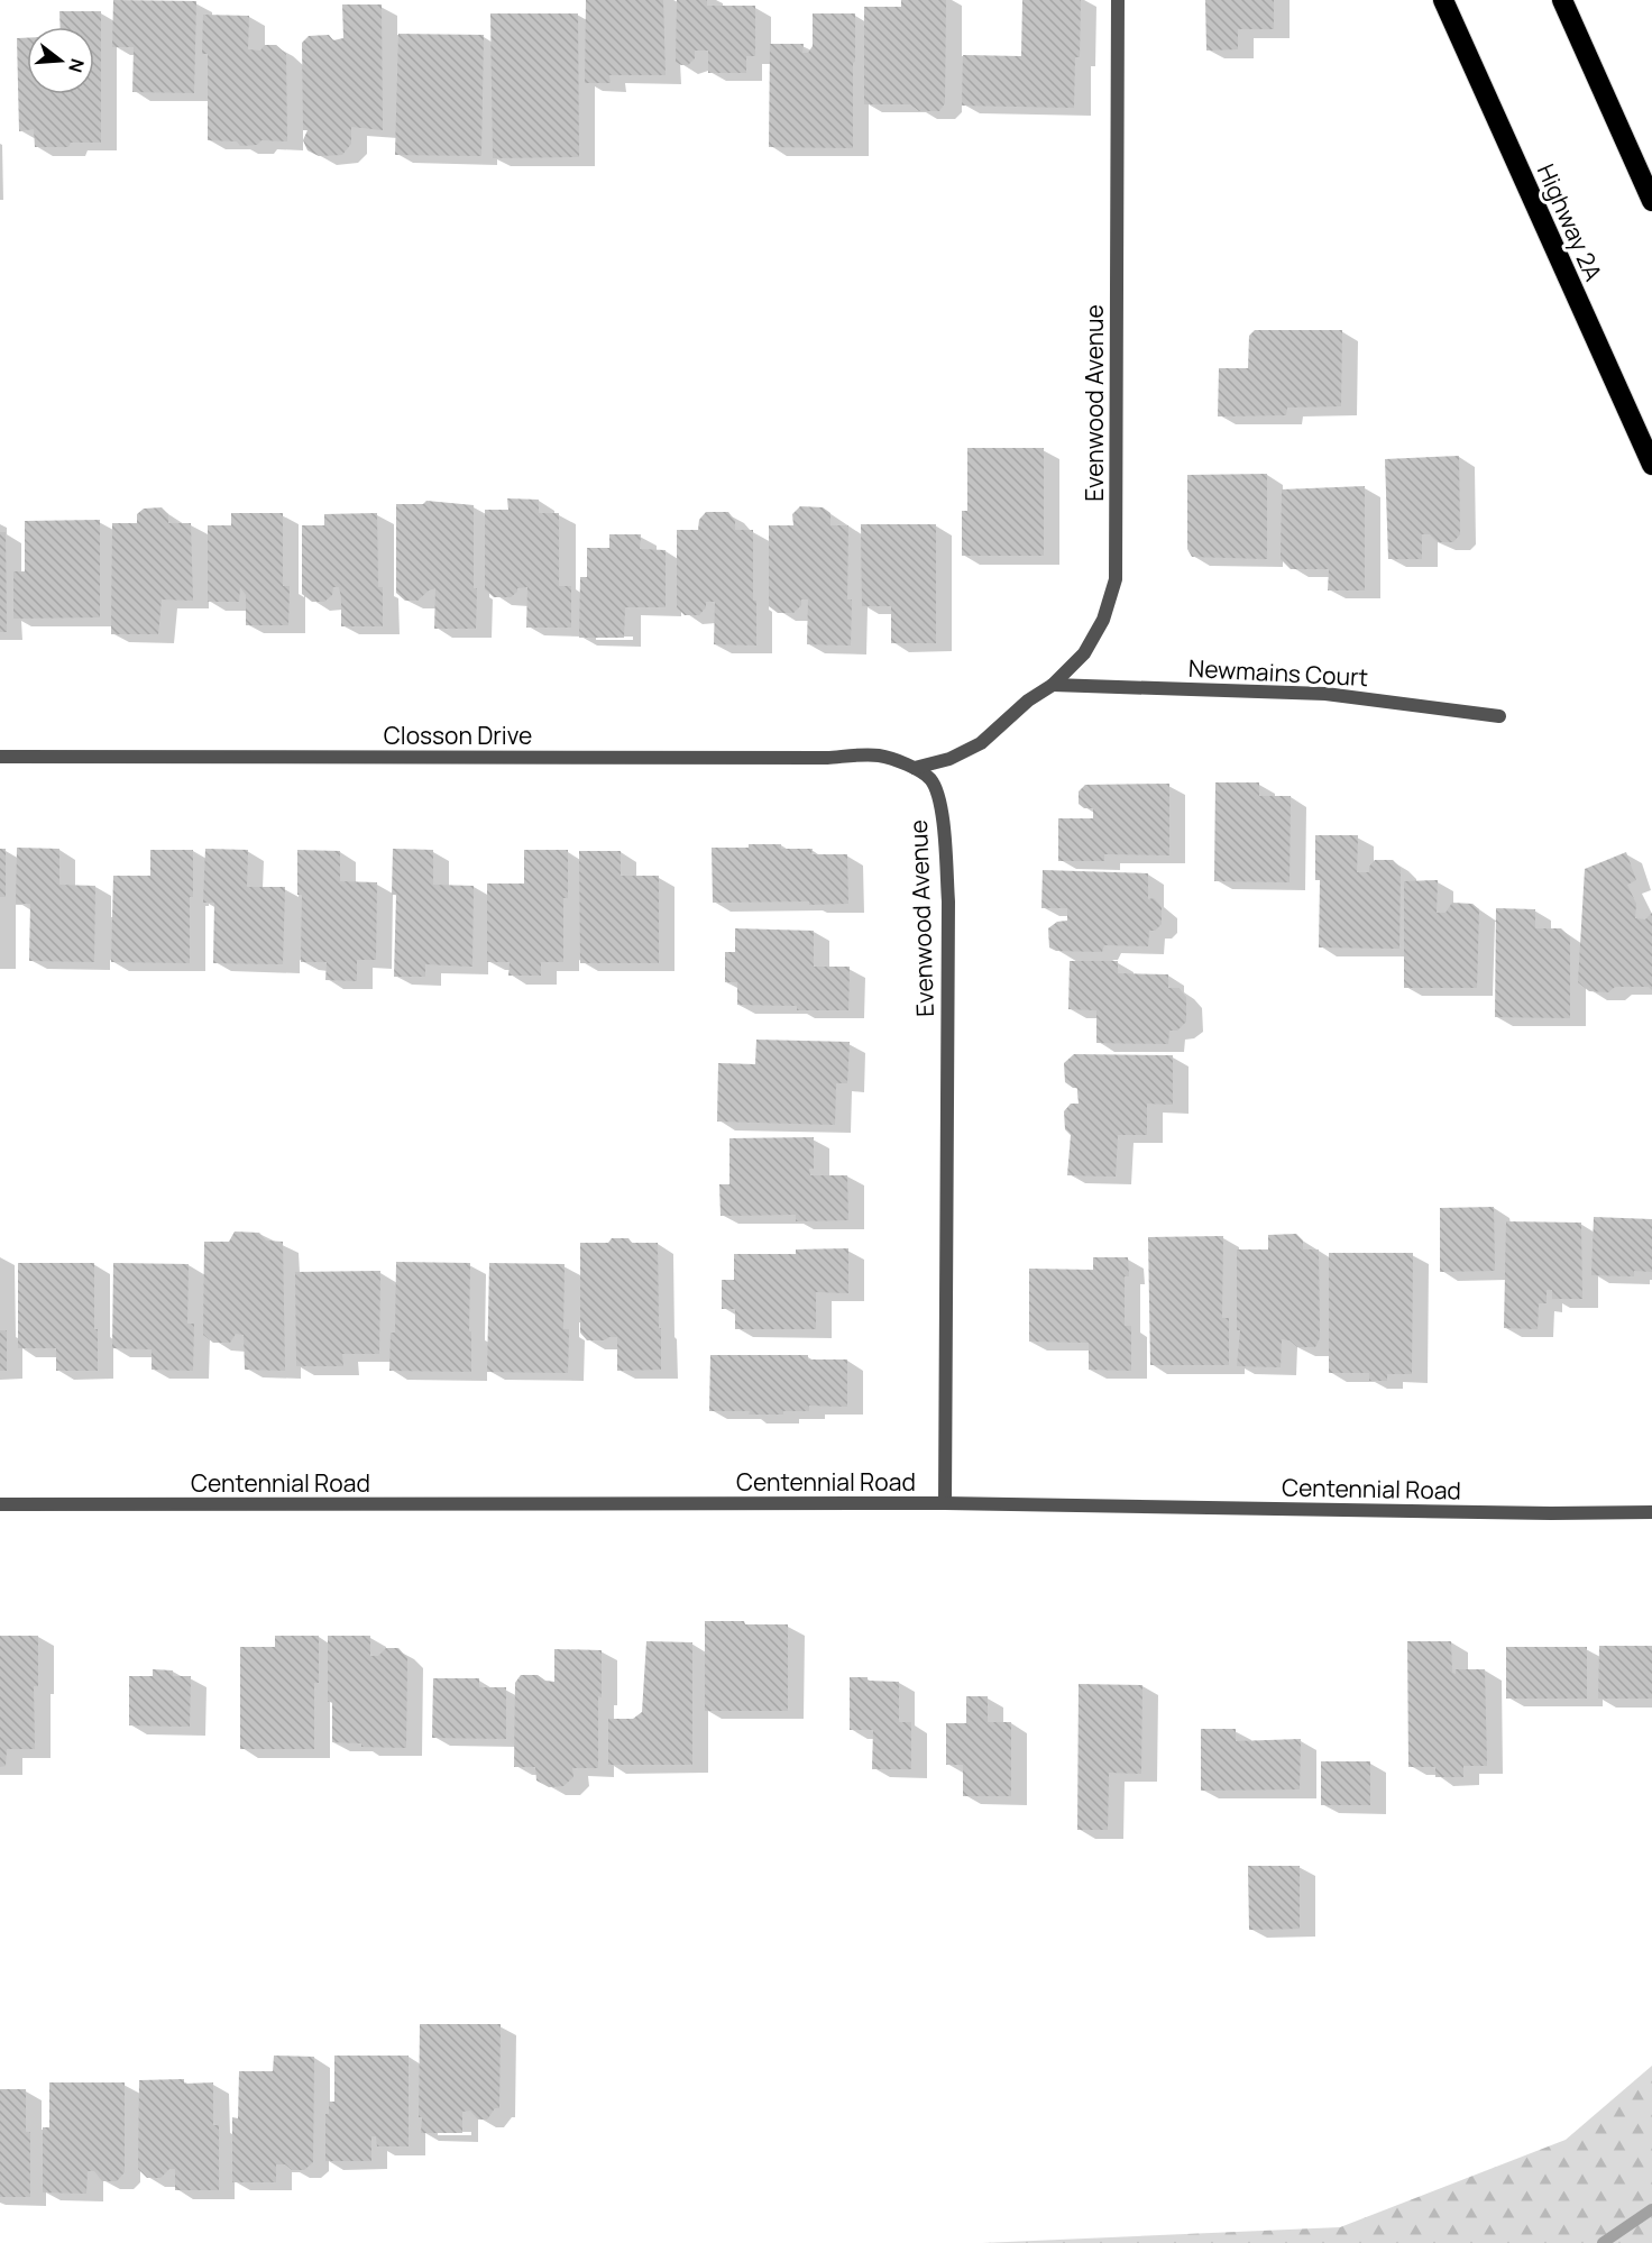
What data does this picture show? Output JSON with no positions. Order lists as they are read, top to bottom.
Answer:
{
  "streets": {
    "highway": ["Highway 2A"],
    "street": [
      "Evenwood Avenue",
      "Newmains Court",
      "Closson Drive",
      "Centennial Road"
    ]
  },
  "crossings": [
    ["Evenwood Avenue", "Newmains Court"],
    ["Evenwood Avenue", "Closson Drive"],
    ["Evenwood Avenue", "Centennial Road"]
  ],
  "north": "right"
}
